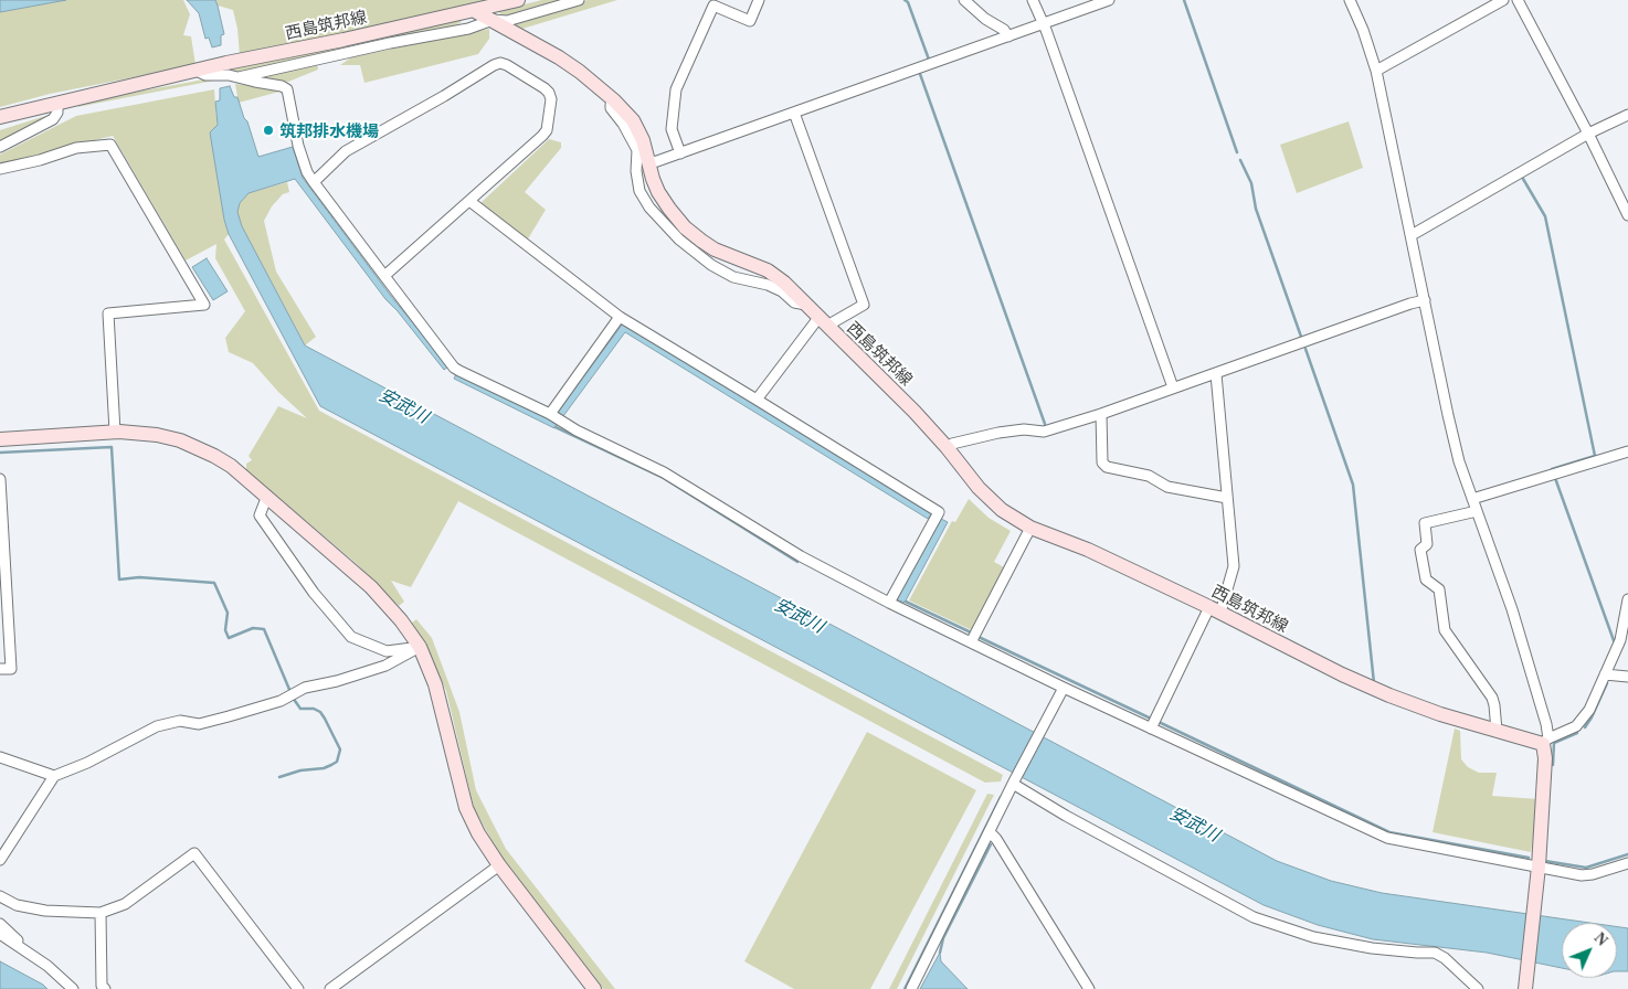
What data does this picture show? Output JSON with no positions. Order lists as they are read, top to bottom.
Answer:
{
  "streets": {
    "main road": ["西島筑邦線"]
  },
  "water": ["安武川"],
  "places": ["筑邦排水機場"],
  "north": "top right"
}
